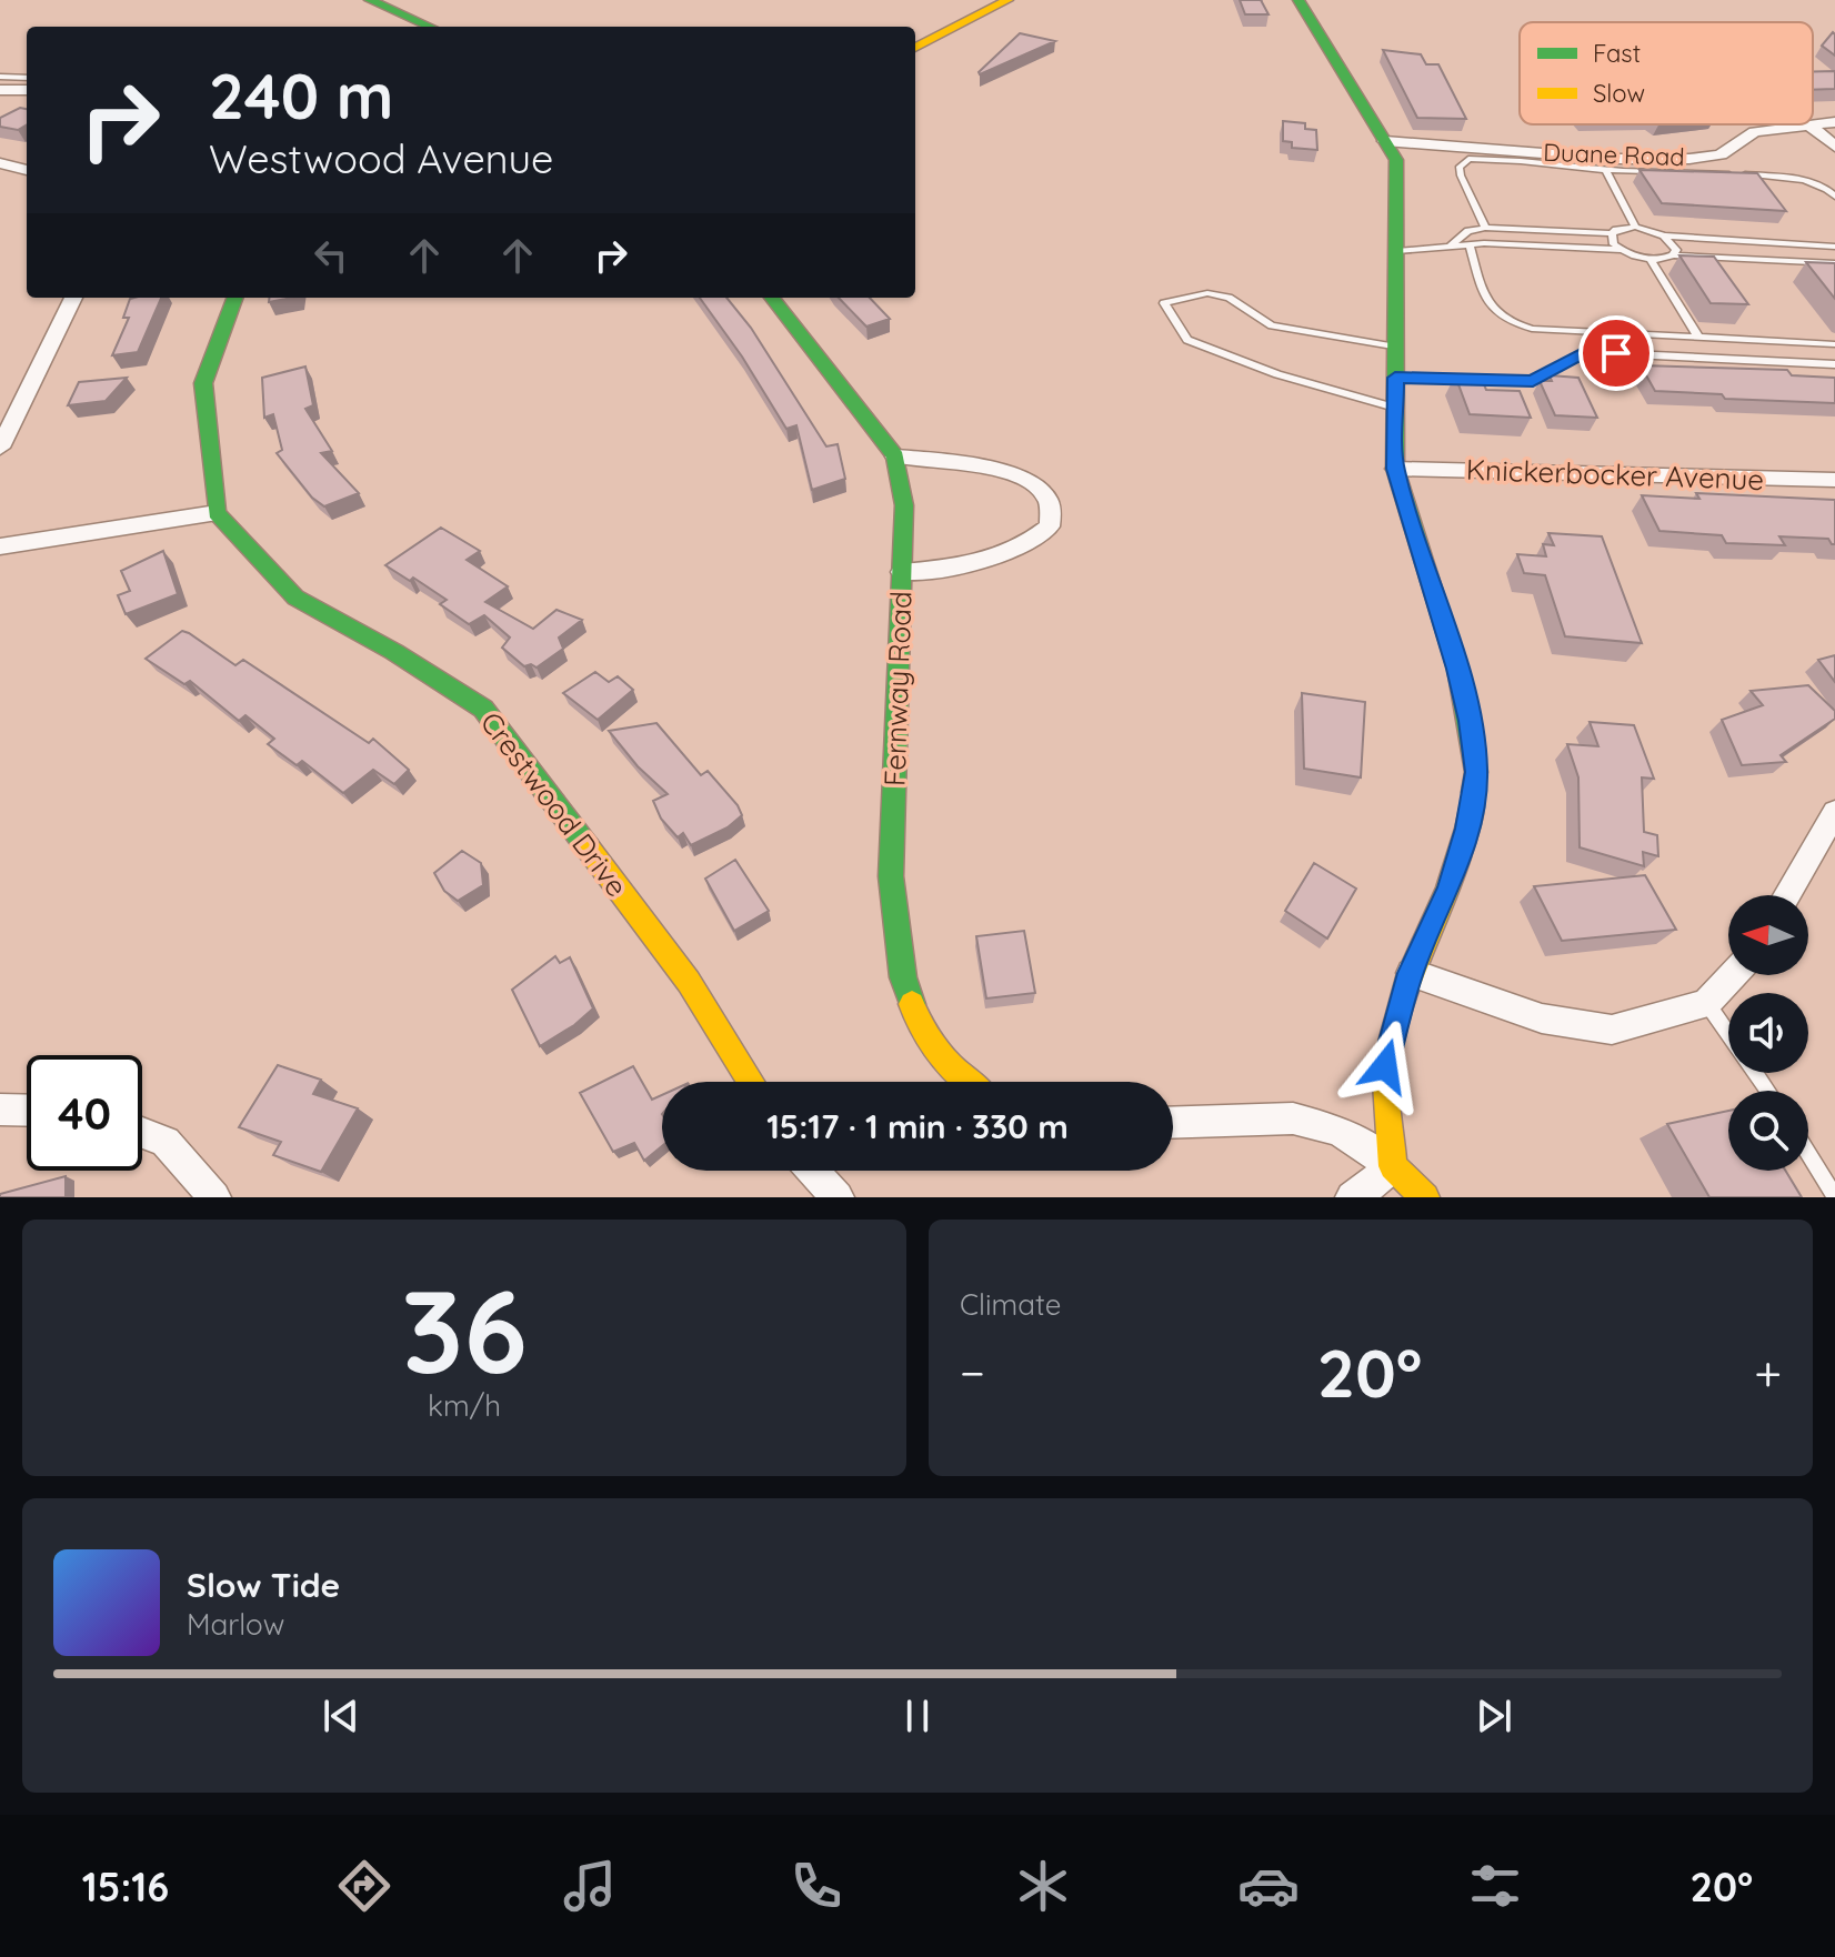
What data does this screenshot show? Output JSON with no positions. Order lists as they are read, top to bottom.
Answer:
{
  "streets": {
    "street": [
      "Duane Road",
      "Knickerbocker Avenue",
      "Fernway Road",
      "Crestwood Drive"
    ]
  },
  "legend": ["Fast", "Slow"],
  "north": "left",
  "page": {
    "turn": ["240 m", "Westwood Avenue"],
    "limit": "40",
    "trip": "15:17 · 1 min · 330 m",
    "tile": [
      ["36", "km/h"],
      "Climate"
    ],
    "heat": ["−", "20°", "+"],
    "song": ["Slow Tide", "Marlow"],
    "tabs": ["15:16", "20°"]
  }
}
